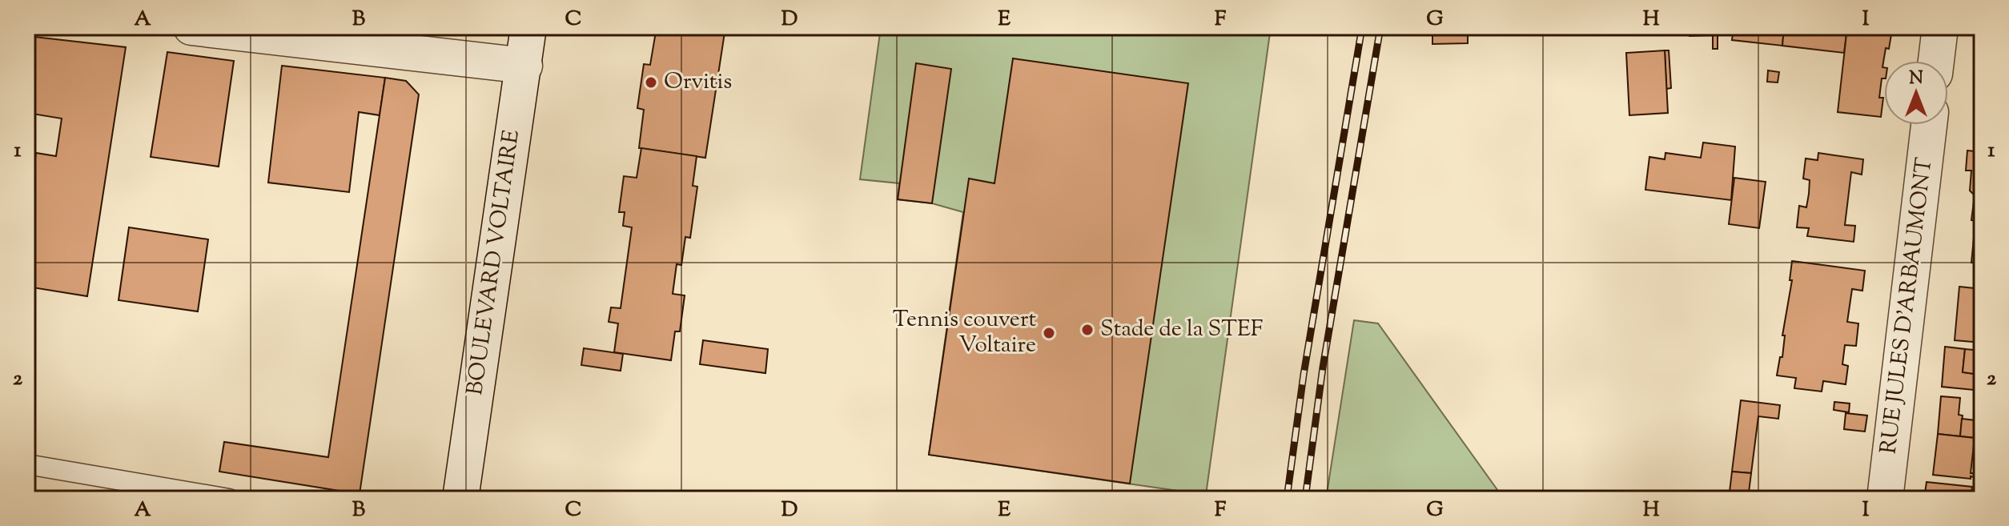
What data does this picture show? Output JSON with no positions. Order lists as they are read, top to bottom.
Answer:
{
  "streets": {
    "street": ["BOULEVARD VOLTAIRE", "RUE JULES D'ARBAUMONT"]
  },
  "places": ["Orvitis", "Stade de la STEF", "Tennis couvert Voltaire"],
  "north": "top",
  "grid": {
    "columns": [
      "A",
      "B",
      "C",
      "D",
      "E",
      "F",
      "G",
      "H",
      "I"
    ],
    "rows": ["1", "2"]
  }
}
